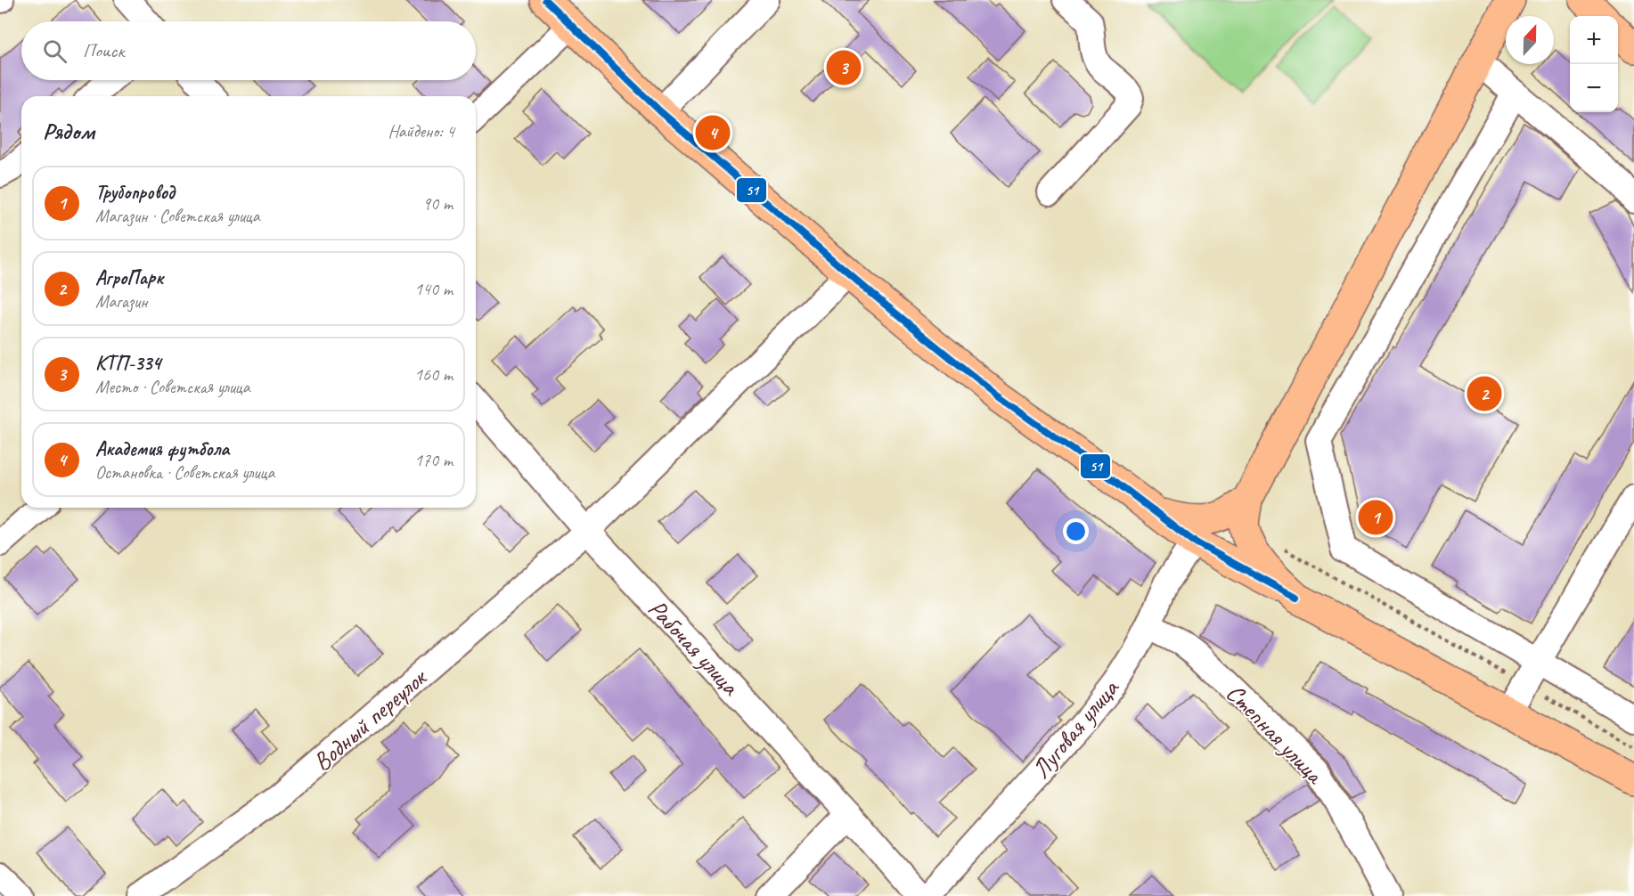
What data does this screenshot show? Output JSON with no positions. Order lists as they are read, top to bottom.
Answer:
{
  "streets": {
    "street": [
      "Рабочая улица",
      "Водный переулок",
      "Луговая улица",
      "Степная улица"
    ]
  },
  "crossings": [
    ["Рабочая улица", "Водный переулок"],
    ["Луговая улица", "Степная улица"]
  ],
  "lines": ["transit line 51"],
  "north": "top",
  "page": {
    "map_buttons": ["+", "−"],
    "search": "Поиск",
    "pins": [
      "3",
      "4",
      "2",
      "1"
    ],
    "heading": ["Рядом", "Найдено: 4"],
    "list": [
      {
        "mark": "1",
        "name": "Трубопровод",
        "note": "Магазин · Советская улица",
        "value": "90 m"
      },
      {
        "mark": "2",
        "name": "АгроПарк",
        "note": "Магазин",
        "value": "140 m"
      },
      {
        "mark": "3",
        "name": "КТП-334",
        "note": "Место · Советская улица",
        "value": "160 m"
      },
      {
        "mark": "4",
        "name": "Академия футбола",
        "note": "Остановка · Советская улица",
        "value": "170 m"
      }
    ]
  }
}
